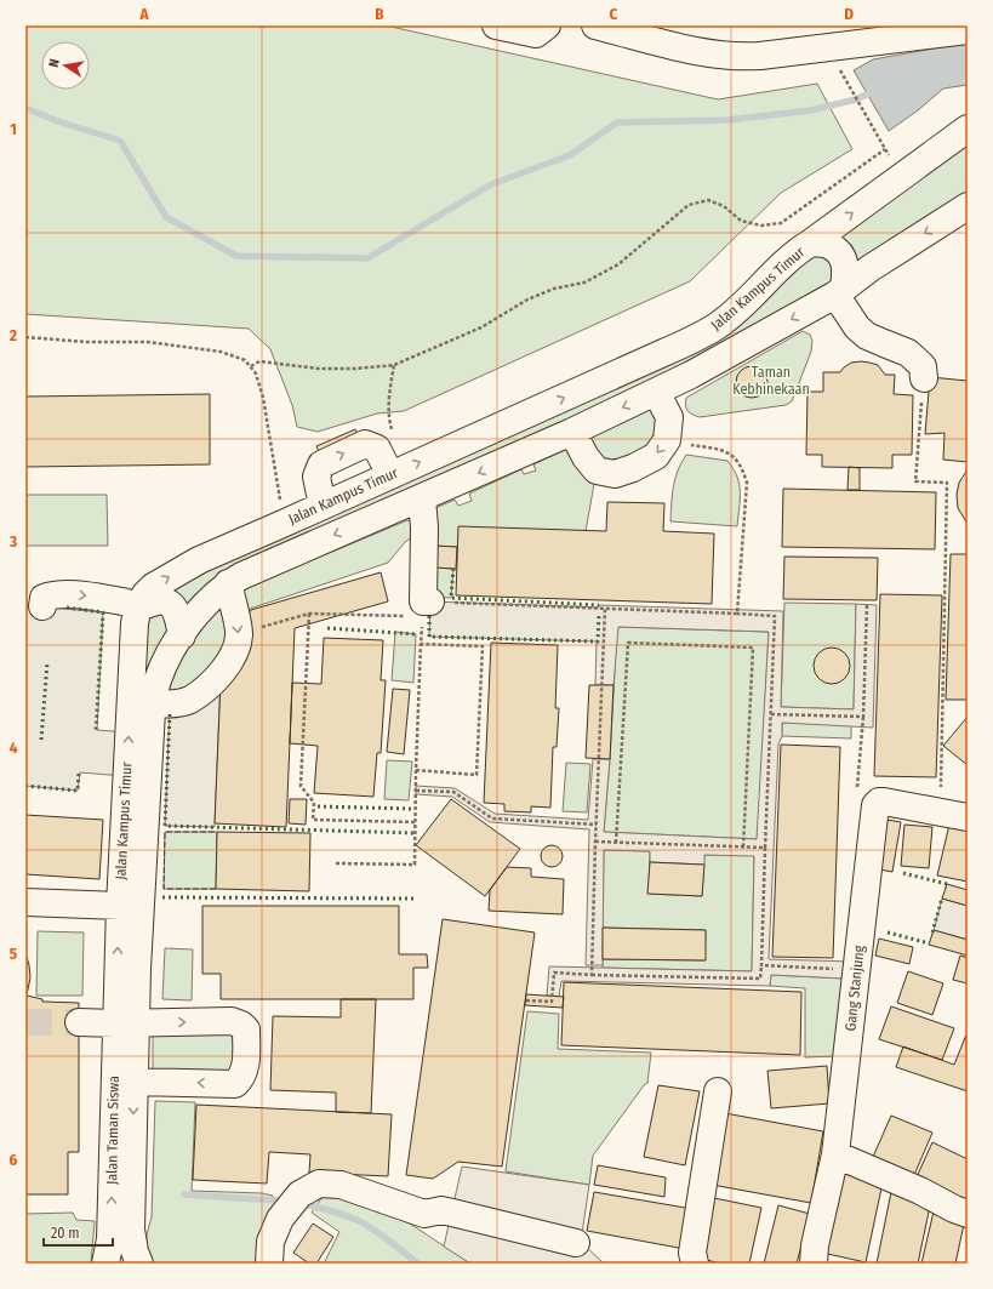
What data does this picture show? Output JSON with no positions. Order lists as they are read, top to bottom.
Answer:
{
  "streets": {
    "street": ["Jalan Kampus Timur", "Gang Stanjung", "Jalan Taman Siswa"]
  },
  "crossings": [
    ["Jalan Kampus Timur", "Jalan Taman Siswa"]
  ],
  "parks": ["Taman Kebhinekaan"],
  "scale_bar": "20 m",
  "north": "left",
  "grid": {
    "columns": [
      "A",
      "B",
      "C",
      "D"
    ],
    "rows": [
      "1",
      "2",
      "3",
      "4",
      "5",
      "6"
    ]
  }
}
